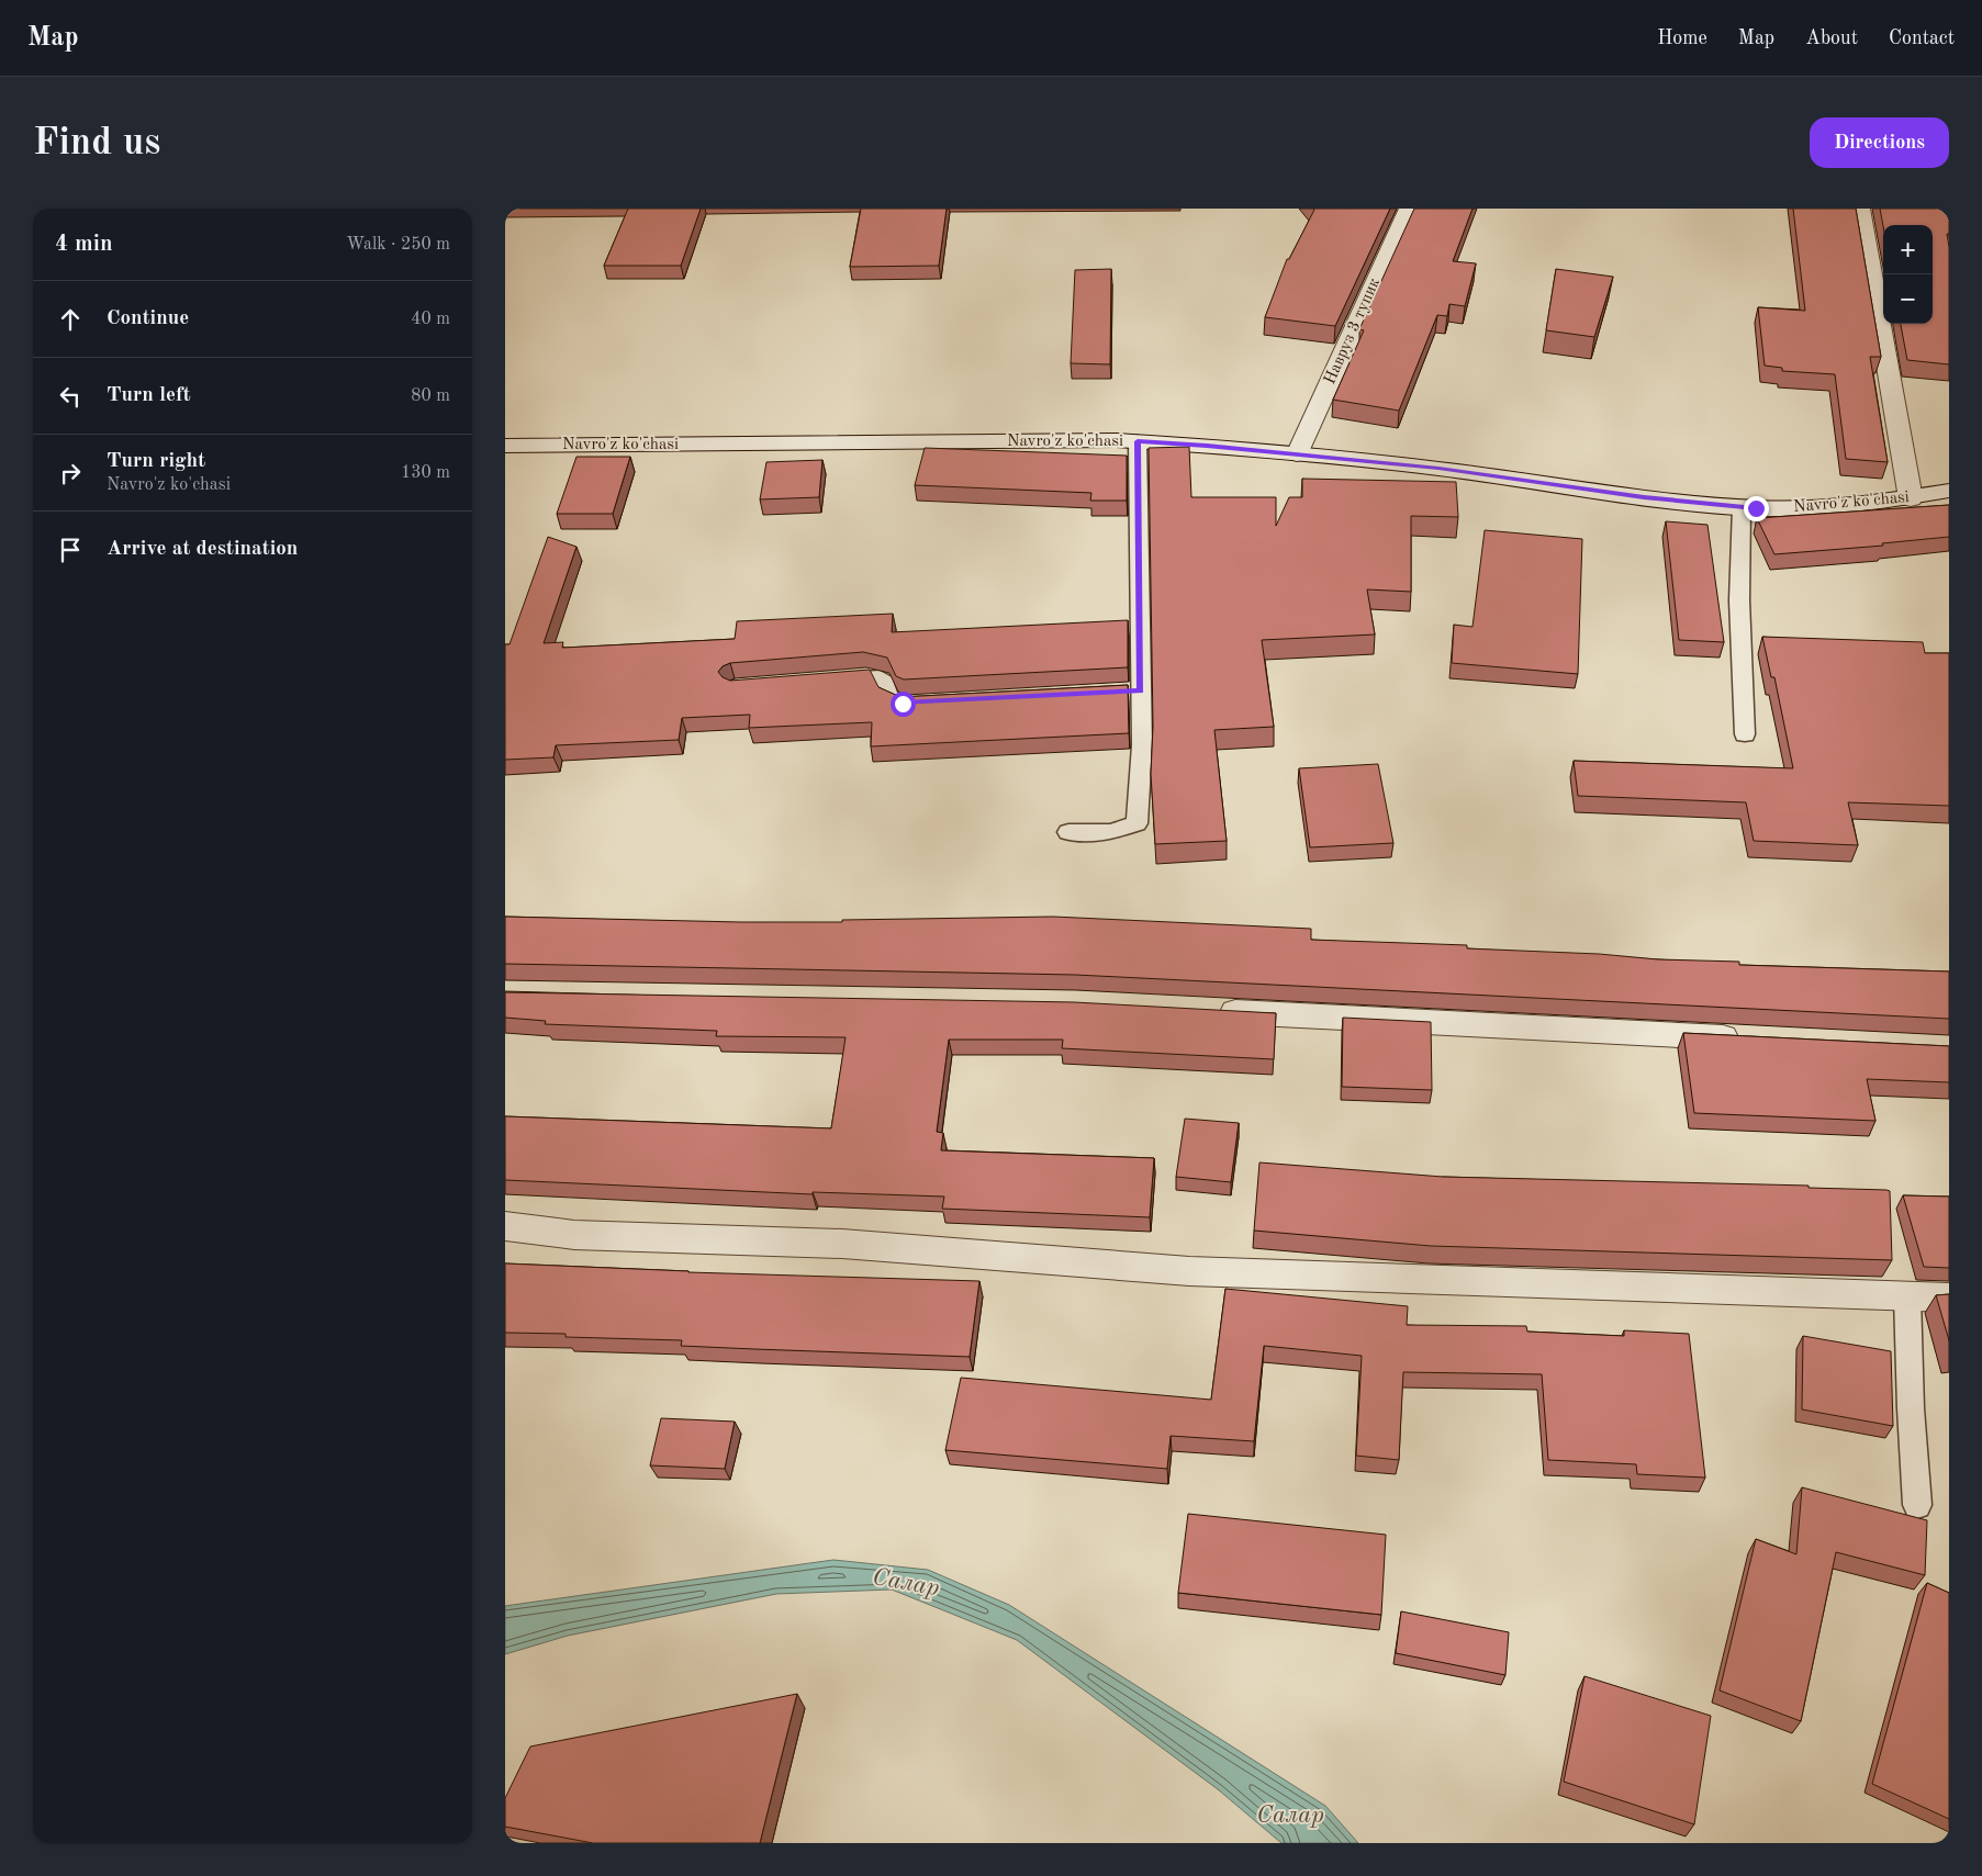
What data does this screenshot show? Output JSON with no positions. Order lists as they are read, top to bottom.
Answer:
{
  "streets": {
    "street": ["Навруз 3 тупик", "Navro'z ko'chasi"]
  },
  "crossings": [
    ["Навруз 3 тупик", "Navro'z ko'chasi"]
  ],
  "water": ["Салар"],
  "page": {
    "header": "Map",
    "nav": [
      "Home",
      "Map",
      "About",
      "Contact"
    ],
    "buttons": "Directions",
    "title": "Find us",
    "heading": ["4 min", "Walk · 250 m"],
    "map_buttons": ["+", "−"],
    "list": [
      ["Continue", "40 m"],
      ["Turn left", "80 m"],
      ["Turn right", "Navro'z ko'chasi", "130 m"],
      "Arrive at destination"
    ]
  }
}
